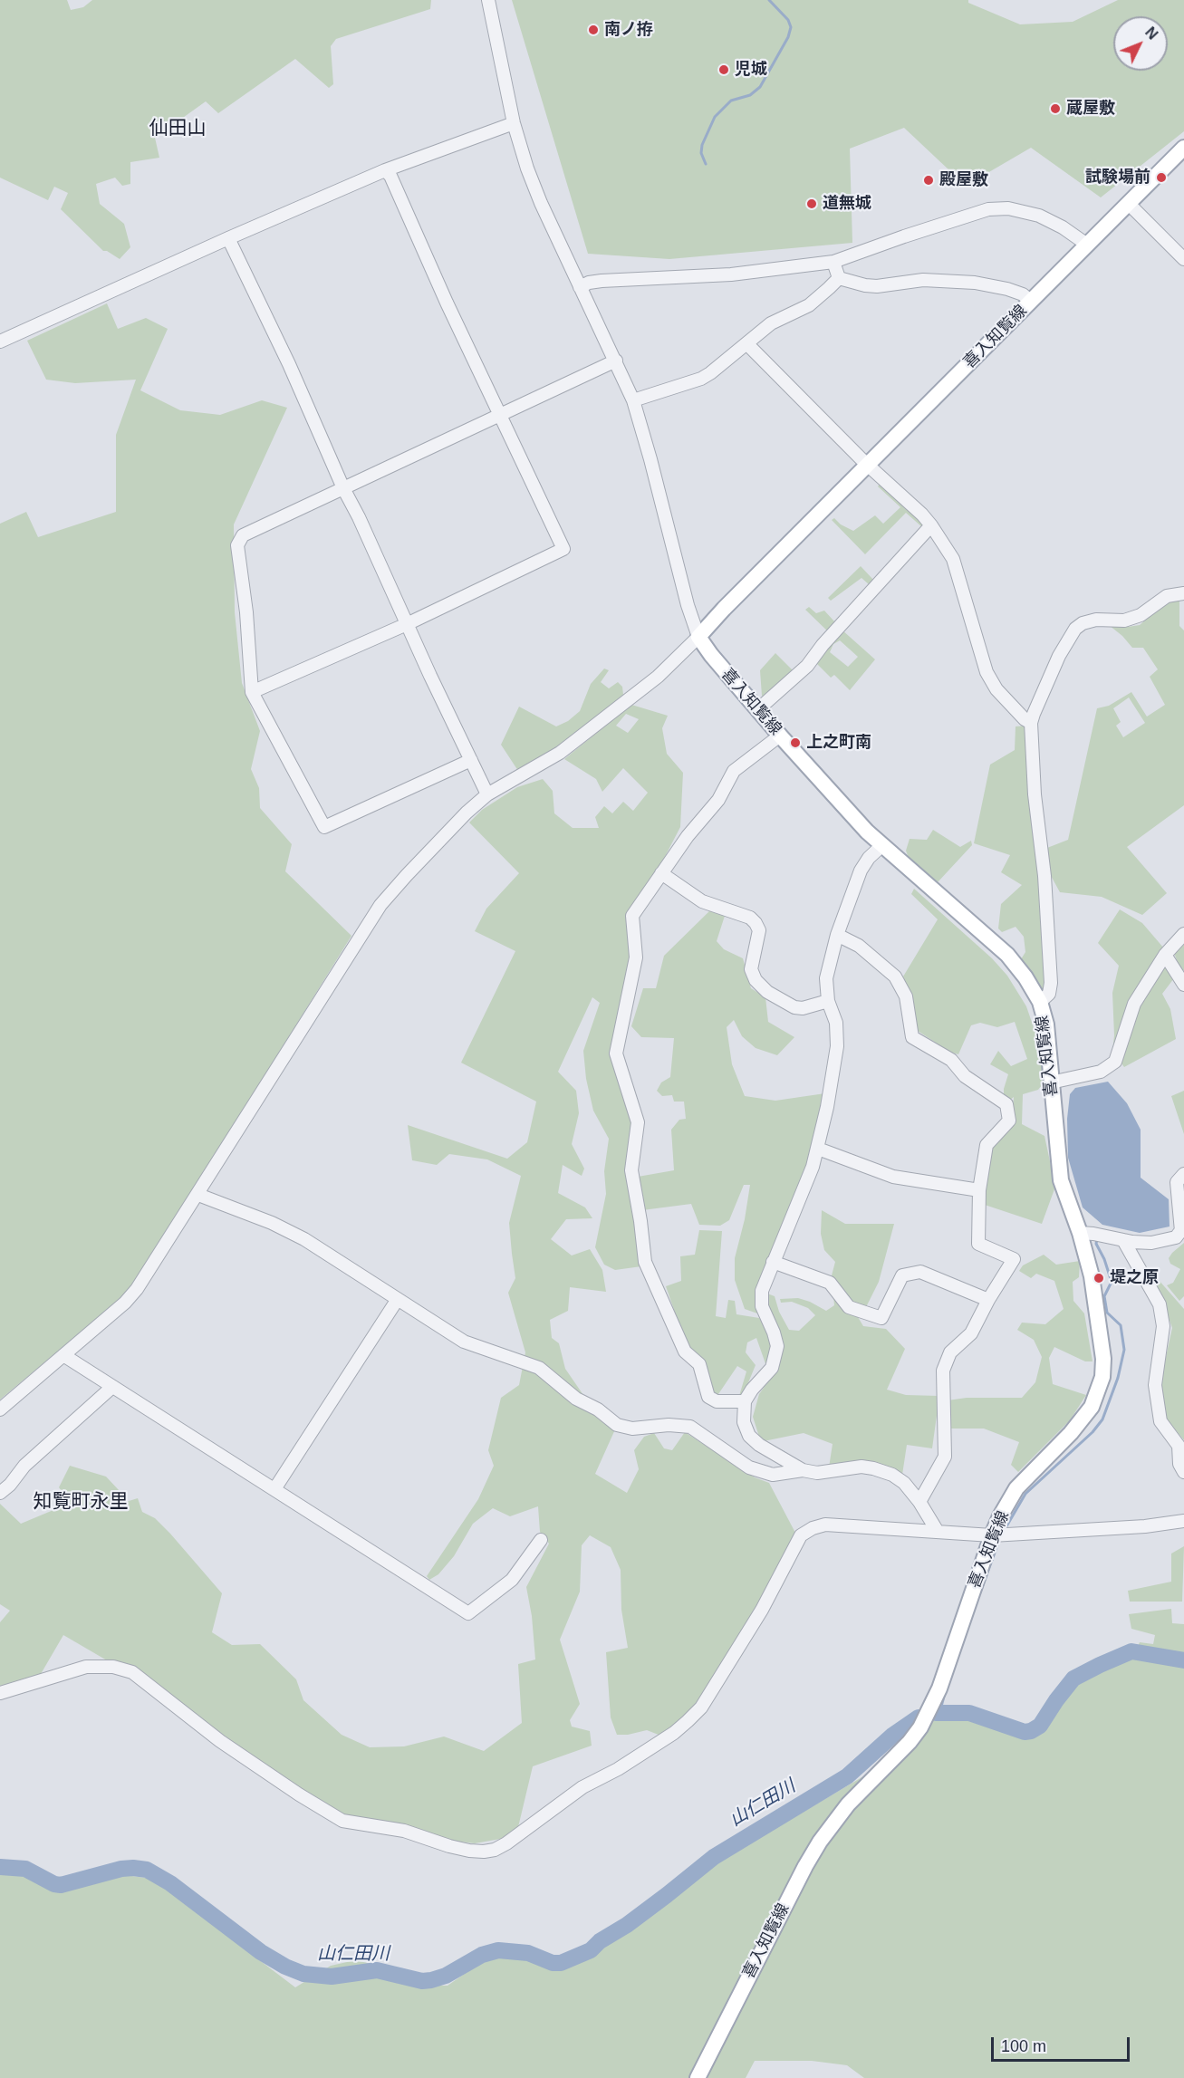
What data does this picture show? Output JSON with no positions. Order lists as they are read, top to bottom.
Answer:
{
  "streets": {
    "main road": ["喜入知覧線"]
  },
  "districts": ["仙田山", "知覧町永里"],
  "water": ["山仁田川"],
  "places": [
    "南ノ拵",
    "児城",
    "蔵屋敷",
    "試験場前",
    "殿屋敷",
    "道無城",
    "上之町南",
    "堤之原"
  ],
  "scale_bar": "100 m",
  "north": "top right"
}
